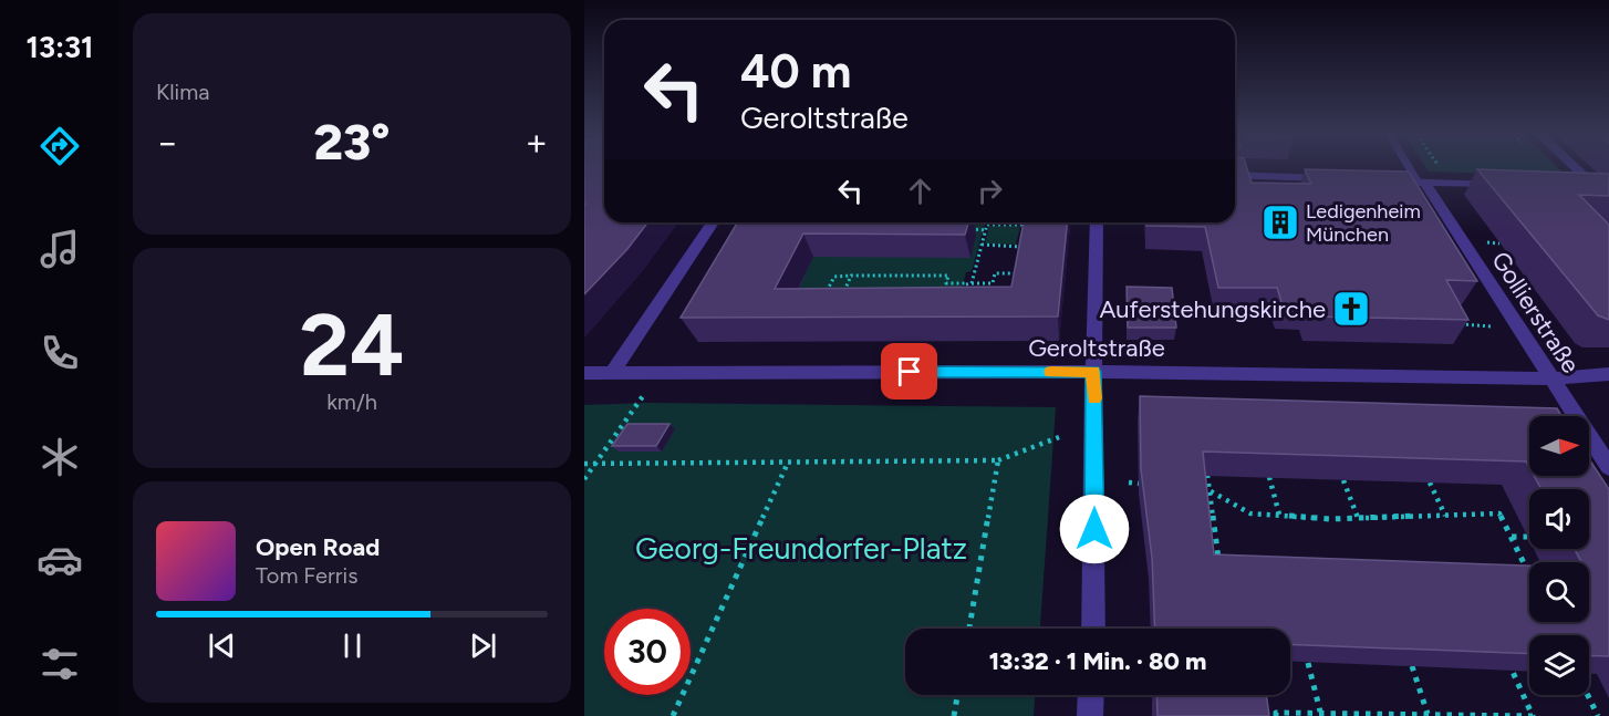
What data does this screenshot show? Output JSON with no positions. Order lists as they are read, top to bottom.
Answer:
{
  "streets": {
    "street": ["Gollierstraße", "Geroltstraße"]
  },
  "crossings": [
    ["Gollierstraße", "Geroltstraße"]
  ],
  "parks": ["Georg-Freundorfer-Platz"],
  "places": {
    "building": ["Ledigenheim München"],
    "church": ["Auferstehungskirche"]
  },
  "north": "right",
  "page": {
    "tabs": "13:31",
    "tile": [
      "Klima",
      ["24", "km/h"]
    ],
    "turn": ["40 m", "Geroltstraße"],
    "heat": ["−", "23°", "+"],
    "song": ["Open Road", "Tom Ferris"],
    "limit": "30",
    "trip": "13:32 · 1 Min. · 80 m"
  }
}
